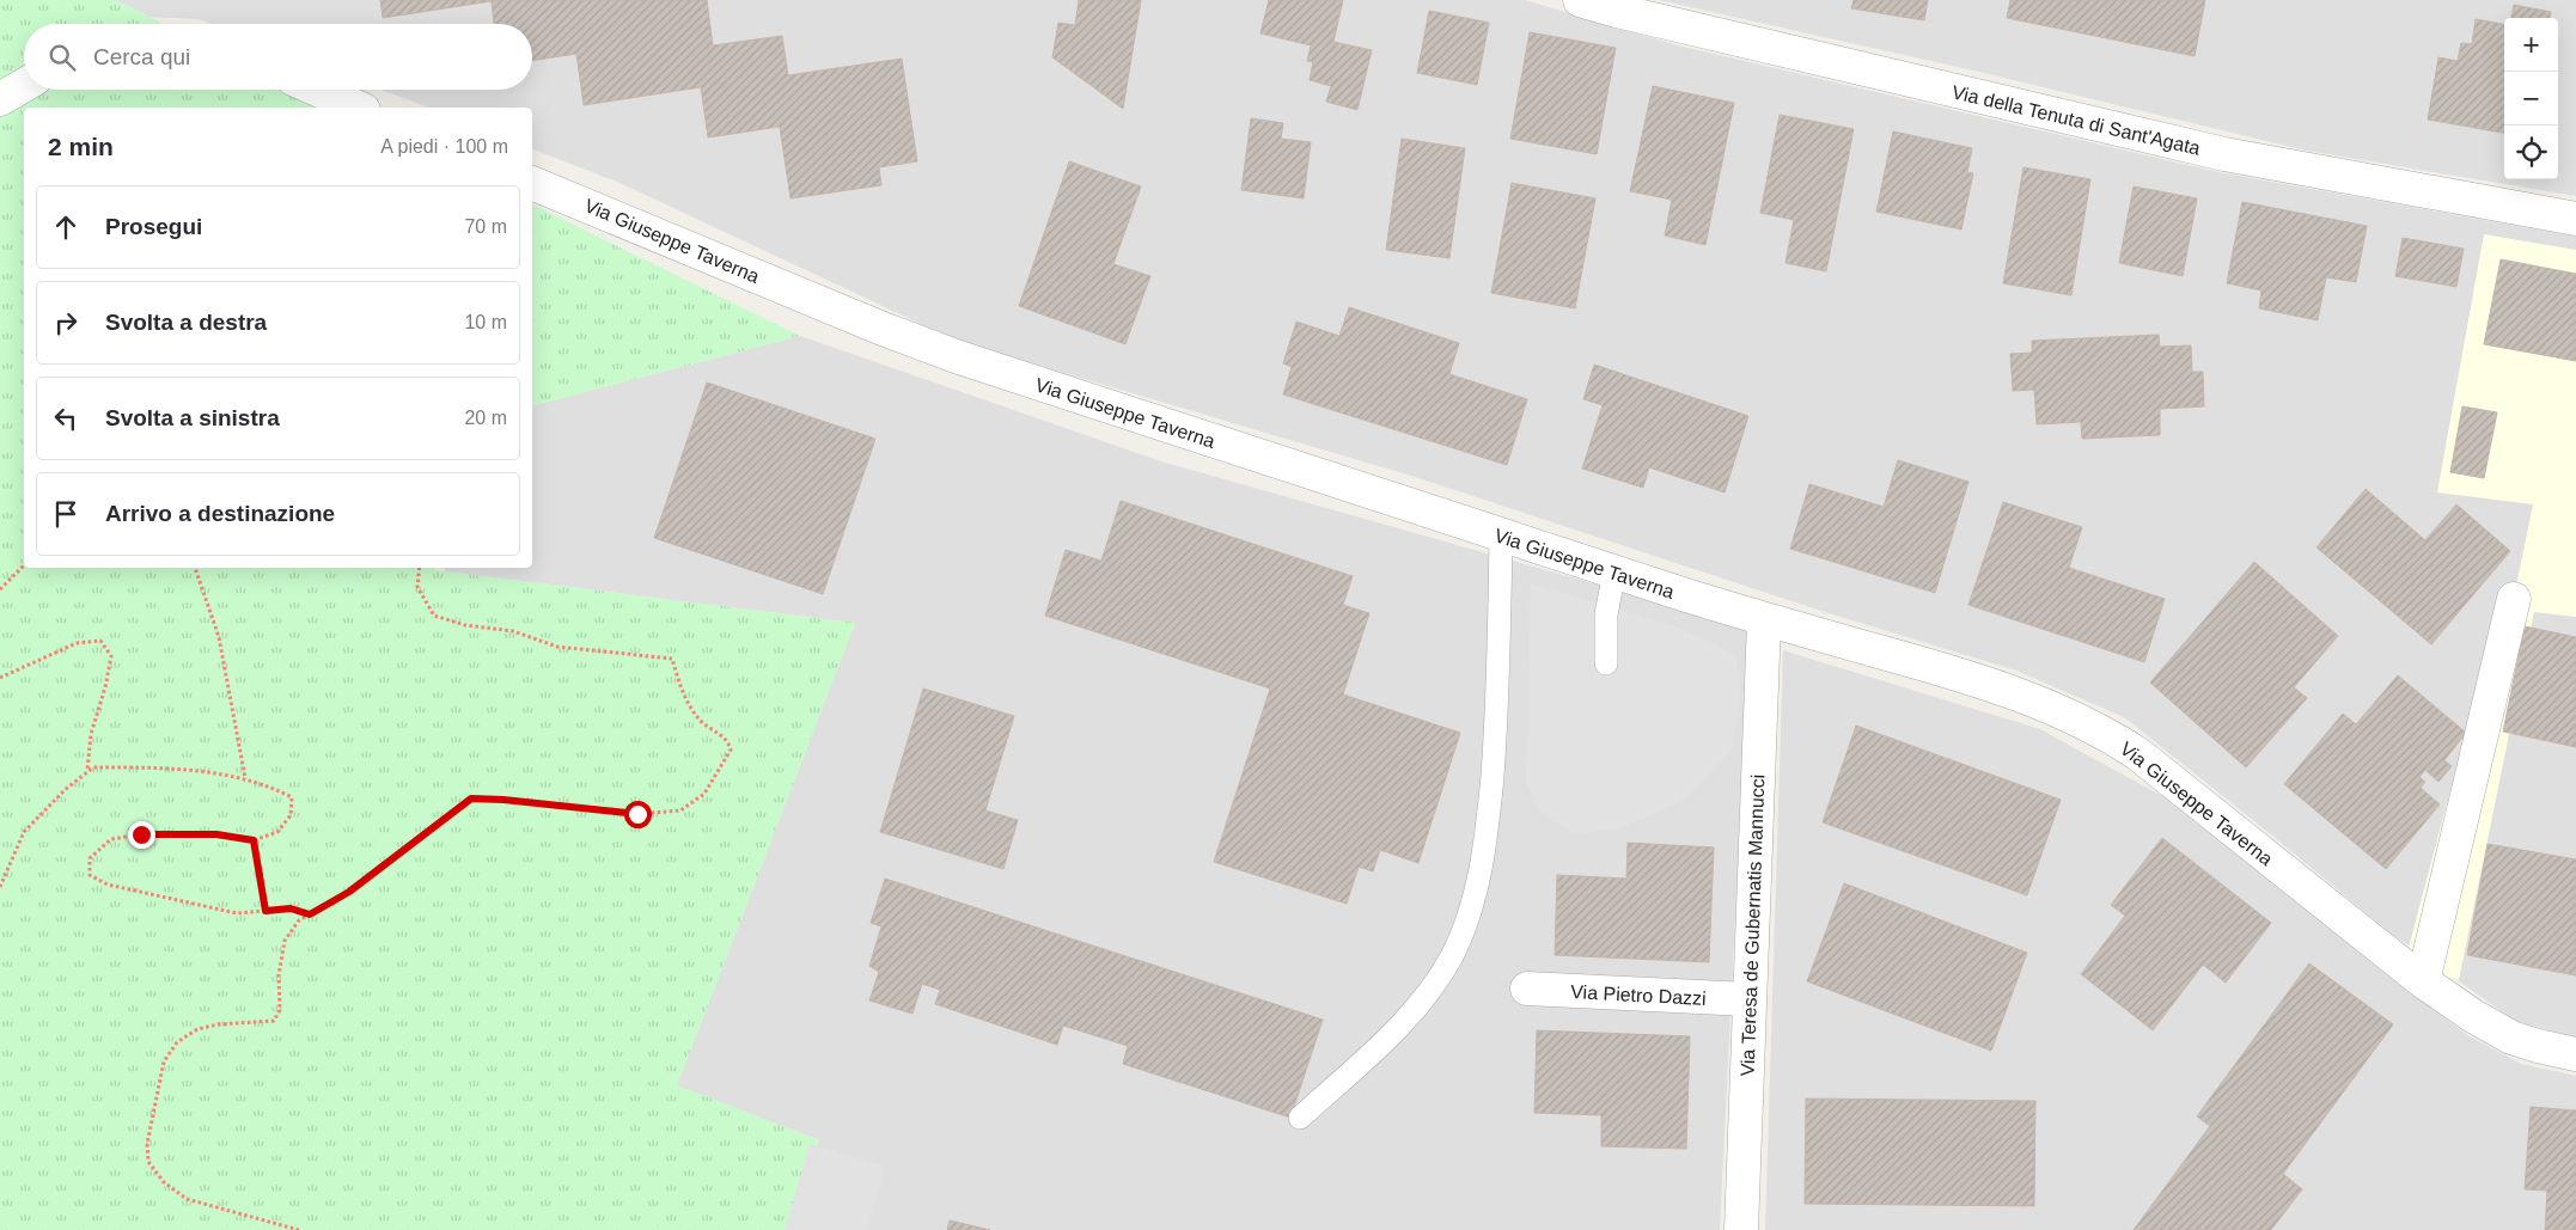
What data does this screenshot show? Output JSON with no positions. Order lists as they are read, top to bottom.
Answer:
{
  "streets": {
    "street": [
      "Via della Tenuta di Sant'Agata",
      "Via Giuseppe Taverna",
      "Via Teresa de Gubernatis Mannucci",
      "Via Pietro Dazzi"
    ]
  },
  "crossings": [
    ["Via Giuseppe Taverna", "Via Teresa de Gubernatis Mannucci"],
    ["Via Teresa de Gubernatis Mannucci", "Via Pietro Dazzi"]
  ],
  "page": {
    "map_buttons": ["+", "−"],
    "search": "Cerca qui",
    "heading": ["2 min", "A piedi · 100 m"],
    "list": [
      ["Prosegui", "70 m"],
      ["Svolta a destra", "10 m"],
      ["Svolta a sinistra", "20 m"],
      "Arrivo a destinazione"
    ]
  }
}
